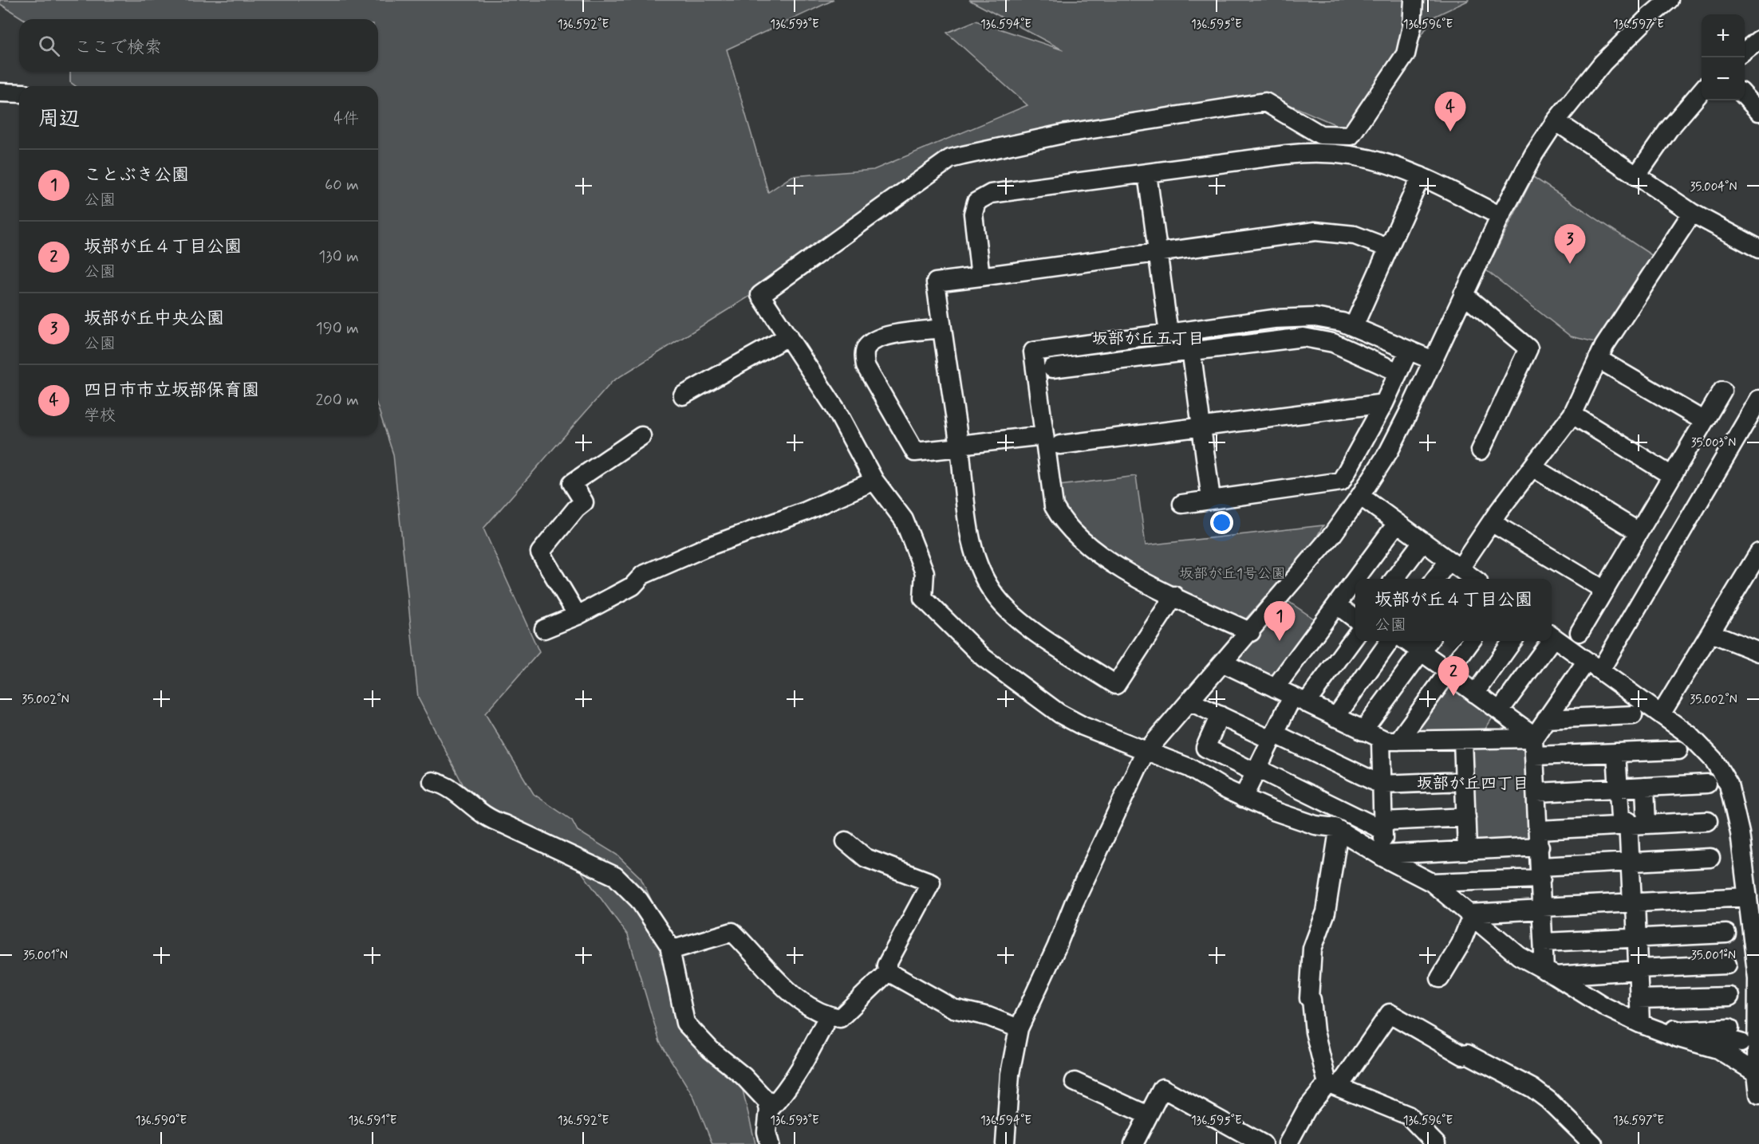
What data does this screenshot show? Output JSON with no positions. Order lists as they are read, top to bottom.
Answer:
{
  "districts": ["坂部が丘五丁目", "坂部が丘四丁目"],
  "parks": ["坂部が丘1号公園"],
  "page": {
    "map_buttons": ["+", "−"],
    "search": "ここで検索",
    "heading": ["周辺", "4件"],
    "pins": [
      "4",
      "3",
      "1",
      "2"
    ],
    "list": [
      {
        "mark": "1",
        "name": "ことぶき公園",
        "note": "公園",
        "value": "60 m"
      },
      {
        "mark": "2",
        "name": "坂部が丘４丁目公園",
        "note": "公園",
        "value": "130 m"
      },
      {
        "mark": "3",
        "name": "坂部が丘中央公園",
        "note": "公園",
        "value": "190 m"
      },
      {
        "mark": "4",
        "name": "四日市市立坂部保育園",
        "note": "学校",
        "value": "200 m"
      }
    ],
    "popup": ["坂部が丘４丁目公園", "公園"]
  },
  "coordinates": [
    "136.592°E",
    "136.593°E",
    "136.594°E",
    "136.595°E",
    "136.596°E",
    "136.597°E",
    "35.004°N",
    "35.003°N",
    "35.002°N",
    "35.001°N",
    "136.590°E",
    "136.591°E"
  ]
}
